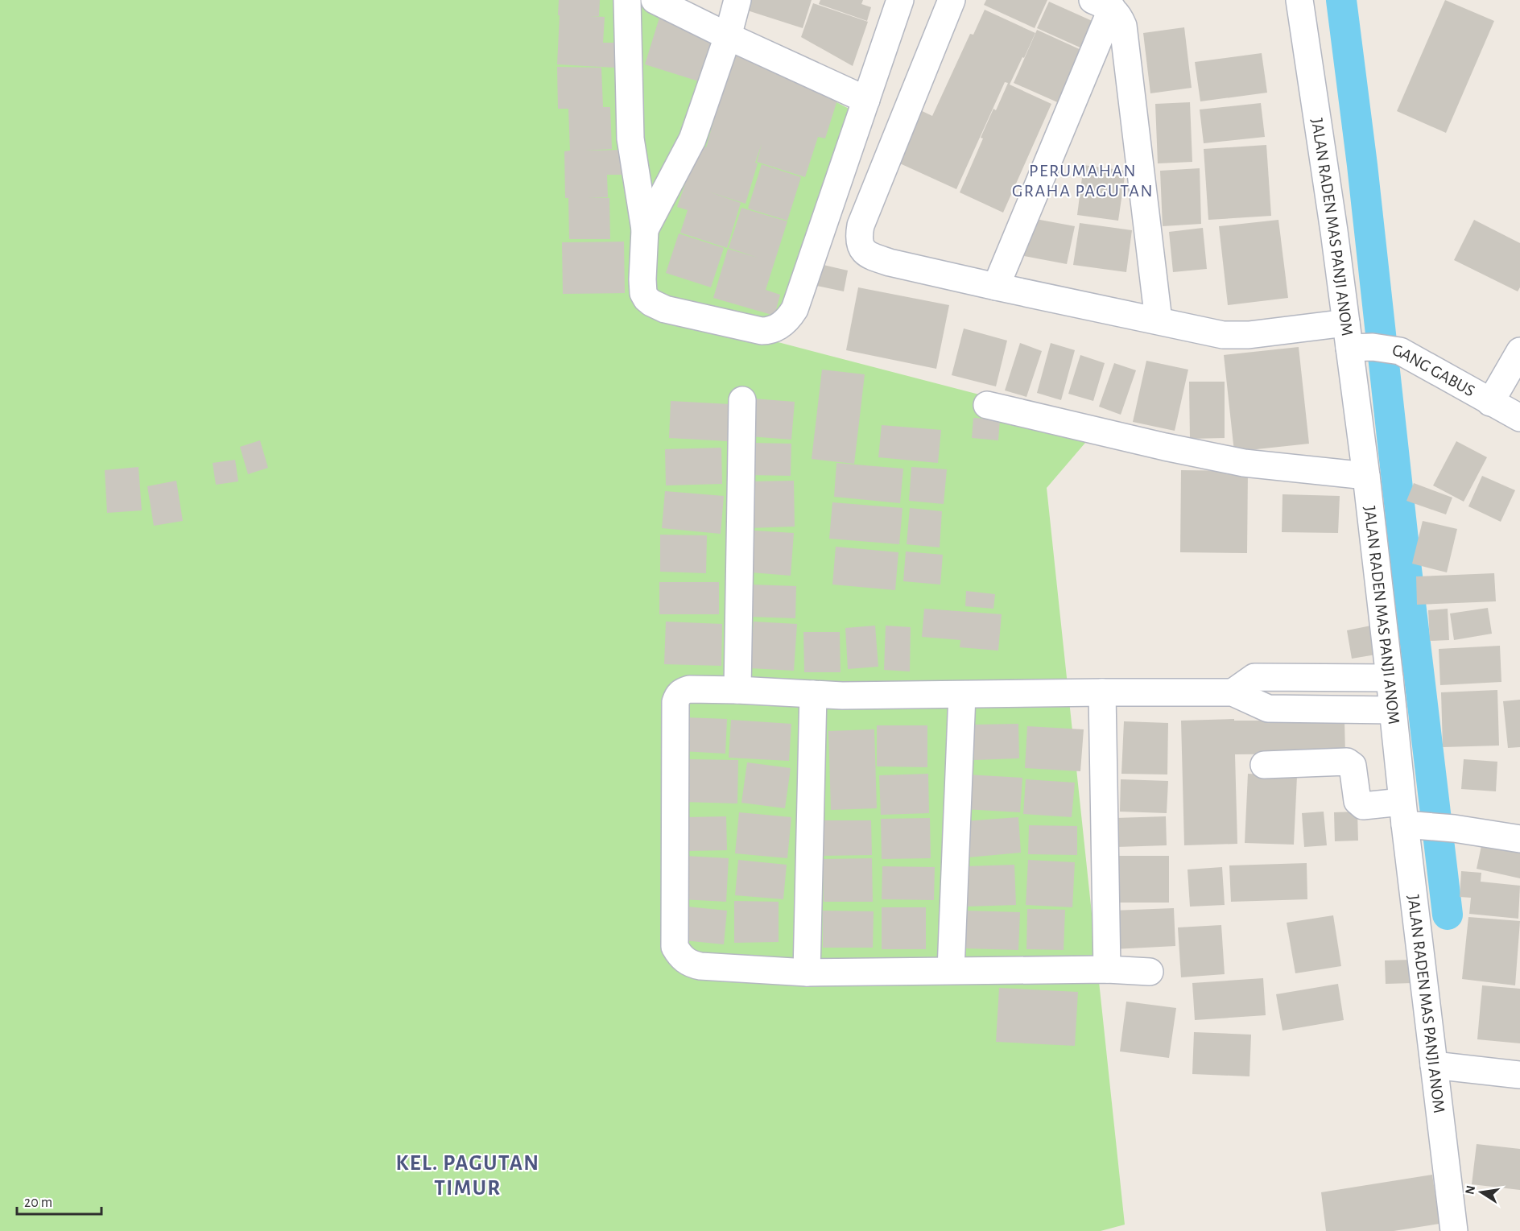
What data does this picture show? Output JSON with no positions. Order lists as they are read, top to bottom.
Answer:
{
  "streets": {
    "street": ["JALAN RADEN MAS PANJI ANOM", "GANG GABUS"]
  },
  "crossings": [
    ["JALAN RADEN MAS PANJI ANOM", "GANG GABUS"]
  ],
  "districts": ["PERUMAHAN GRAHA PAGUTAN", "KEL. PAGUTAN TIMUR"],
  "scale_bar": "20 m",
  "north": "left"
}
